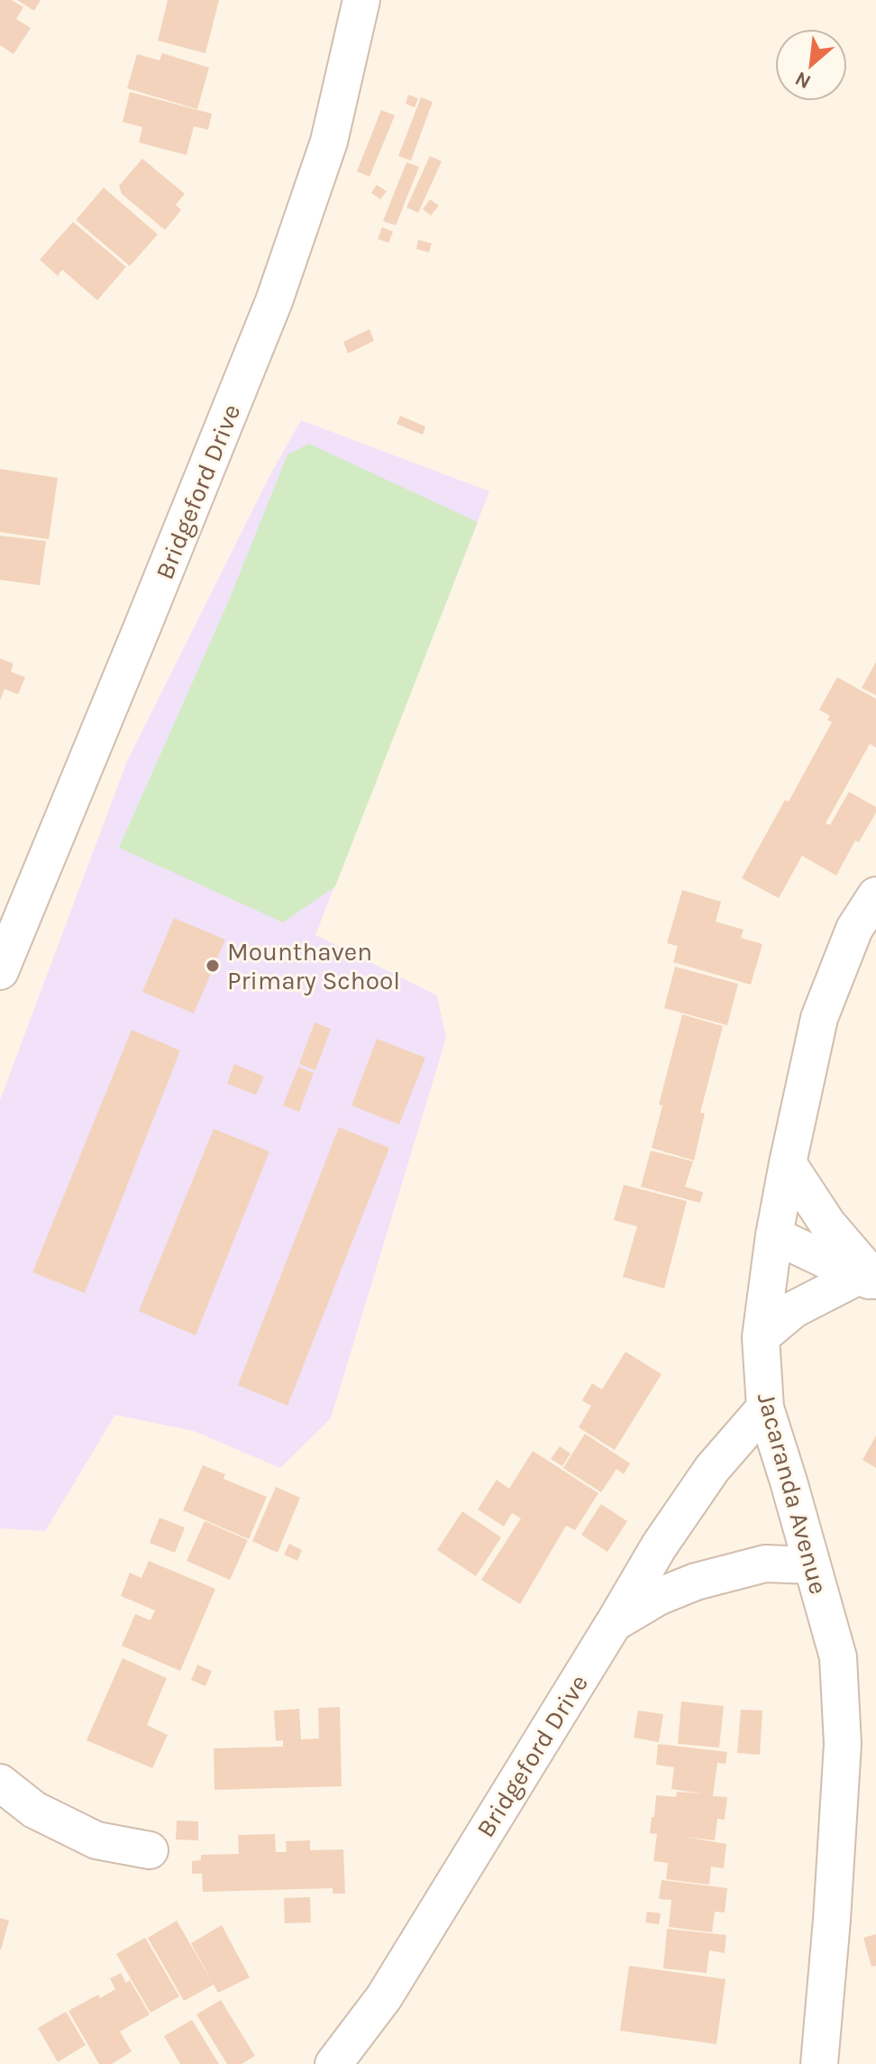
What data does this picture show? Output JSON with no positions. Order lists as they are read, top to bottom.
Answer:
{
  "streets": {
    "street": ["Bridgeford Drive", "Jacaranda Avenue"]
  },
  "crossings": [
    ["Bridgeford Drive", "Jacaranda Avenue"]
  ],
  "places": ["Mounthaven Primary School"],
  "north": "bottom left"
}
